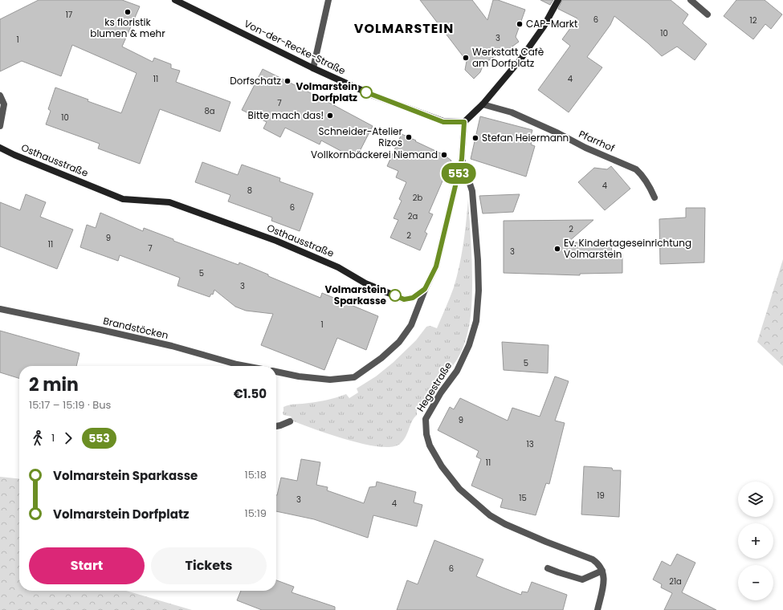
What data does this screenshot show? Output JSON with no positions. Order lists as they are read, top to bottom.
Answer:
{
  "streets": {
    "street": [
      "Von-der-Recke-Straße",
      "Pfarrhof",
      "Osthausstraße",
      "Brandstöcken",
      "Hegestraße"
    ]
  },
  "crossings": [
    ["Von-der-Recke-Straße", "Osthausstraße"],
    ["Osthausstraße", "Hegestraße"]
  ],
  "districts": ["VOLMARSTEIN"],
  "places": [
    "ks floristik blumen & mehr",
    "CAP-Markt",
    "Werkstatt Cafè am Dorfplatz",
    "Dorfschatz",
    "Volmarstein Dorfplatz",
    "Bitte mach das!",
    "Schneider-Atelier Rizos",
    "Stefan Heiermann",
    "Vollkornbäckerei Niemand",
    "Ev. Kindertageseinrichtung Volmarstein",
    "Volmarstein Sparkasse"
  ],
  "lines": ["bus line 553"],
  "house_numbers": [
    "17",
    "6",
    "12",
    "10",
    "3",
    "1",
    "11",
    "4",
    "7",
    "8a",
    "10",
    "4",
    "8",
    "2b",
    "6",
    "2a",
    "2",
    "2",
    "9",
    "11",
    "7",
    "3",
    "5",
    "3",
    "1",
    "5",
    "9",
    "13",
    "11",
    "19",
    "15",
    "3",
    "4",
    "6",
    "21a"
  ],
  "page": {
    "on_map": "553",
    "heading": ["2 min", "15:17 – 15:19 · Bus", "€1.50"],
    "legs": ["1", "553"],
    "list": [
      {
        "name": "Volmarstein Sparkasse",
        "value": "15:18"
      },
      {
        "name": "Volmarstein Dorfplatz",
        "value": "15:19"
      }
    ],
    "map_buttons": ["+", "−"],
    "buttons": ["Start", "Tickets"]
  }
}
